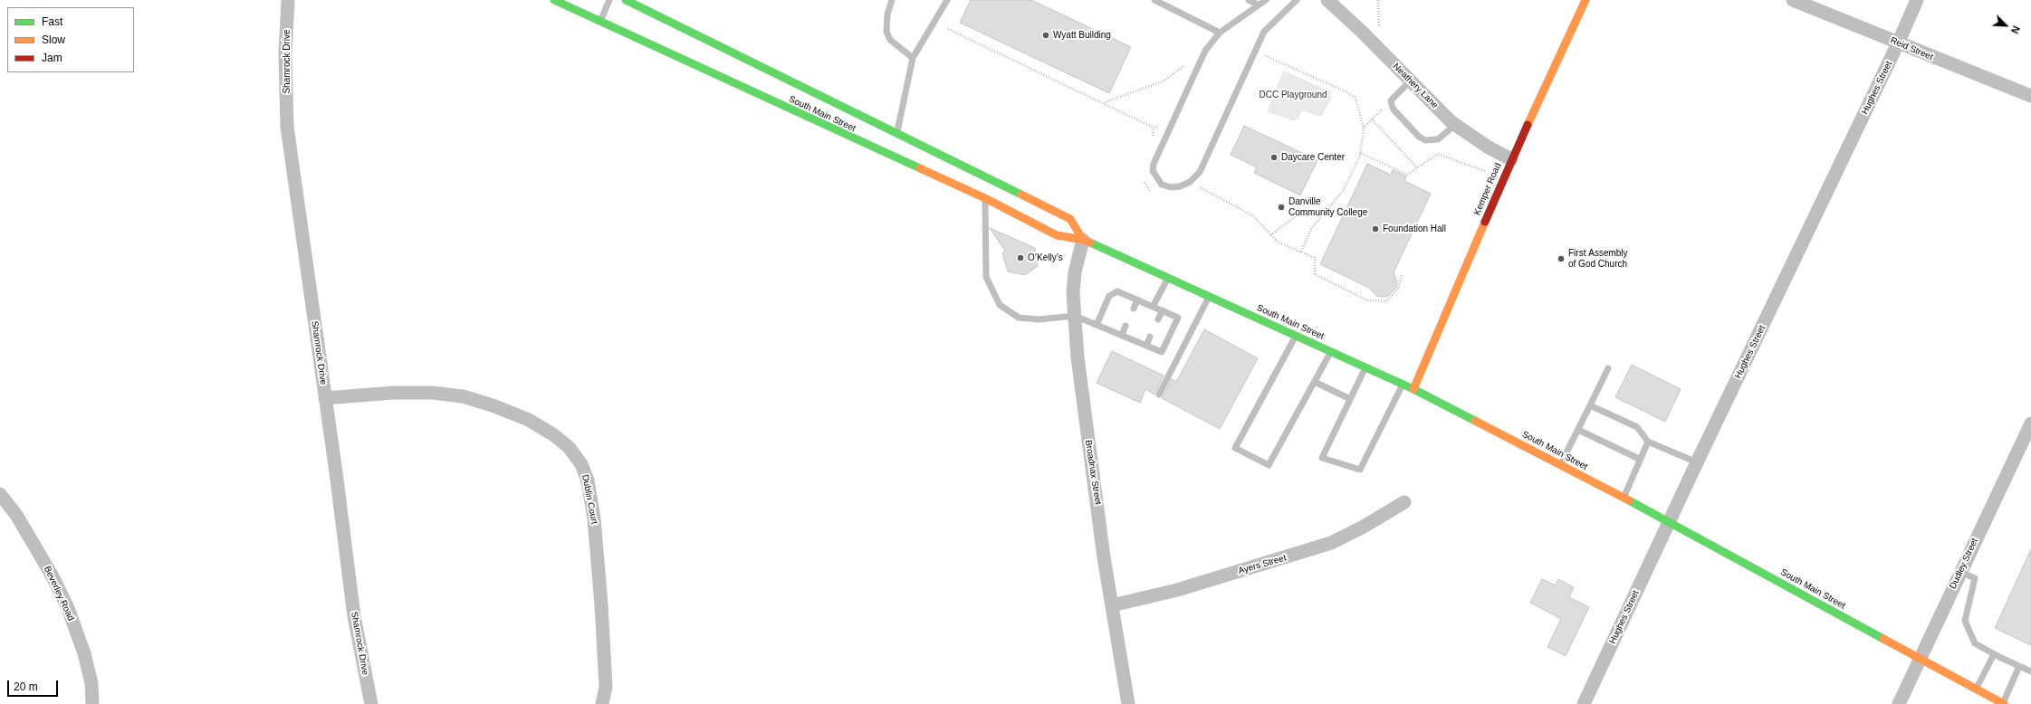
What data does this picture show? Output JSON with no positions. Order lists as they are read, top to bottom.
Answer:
{
  "streets": {
    "main road": ["South Main Street", "Kemper Road"],
    "street": [
      "Reid Street",
      "Shamrock Drive",
      "Neathery Lane",
      "Hughes Street",
      "Broadnax Street",
      "Dublin Court",
      "Dudley Street",
      "Ayers Street",
      "Beverley Road"
    ]
  },
  "crossings": [
    ["Reid Street", "Hughes Street"],
    ["Shamrock Drive", "Dublin Court"],
    ["Neathery Lane", "Kemper Road"],
    ["Hughes Street", "South Main Street"],
    ["South Main Street", "Kemper Road"],
    ["South Main Street", "Broadnax Street"],
    ["South Main Street", "Dudley Street"],
    ["Broadnax Street", "Ayers Street"]
  ],
  "parks": ["DCC Playground"],
  "places": [
    "Wyatt Building",
    "Daycare Center",
    "Danville Community College",
    "Foundation Hall",
    "O’Kelly’s",
    "First Assembly of God Church"
  ],
  "legend": ["Fast", "Slow", "Jam"],
  "scale_bar": "20 m",
  "north": "bottom right"
}
